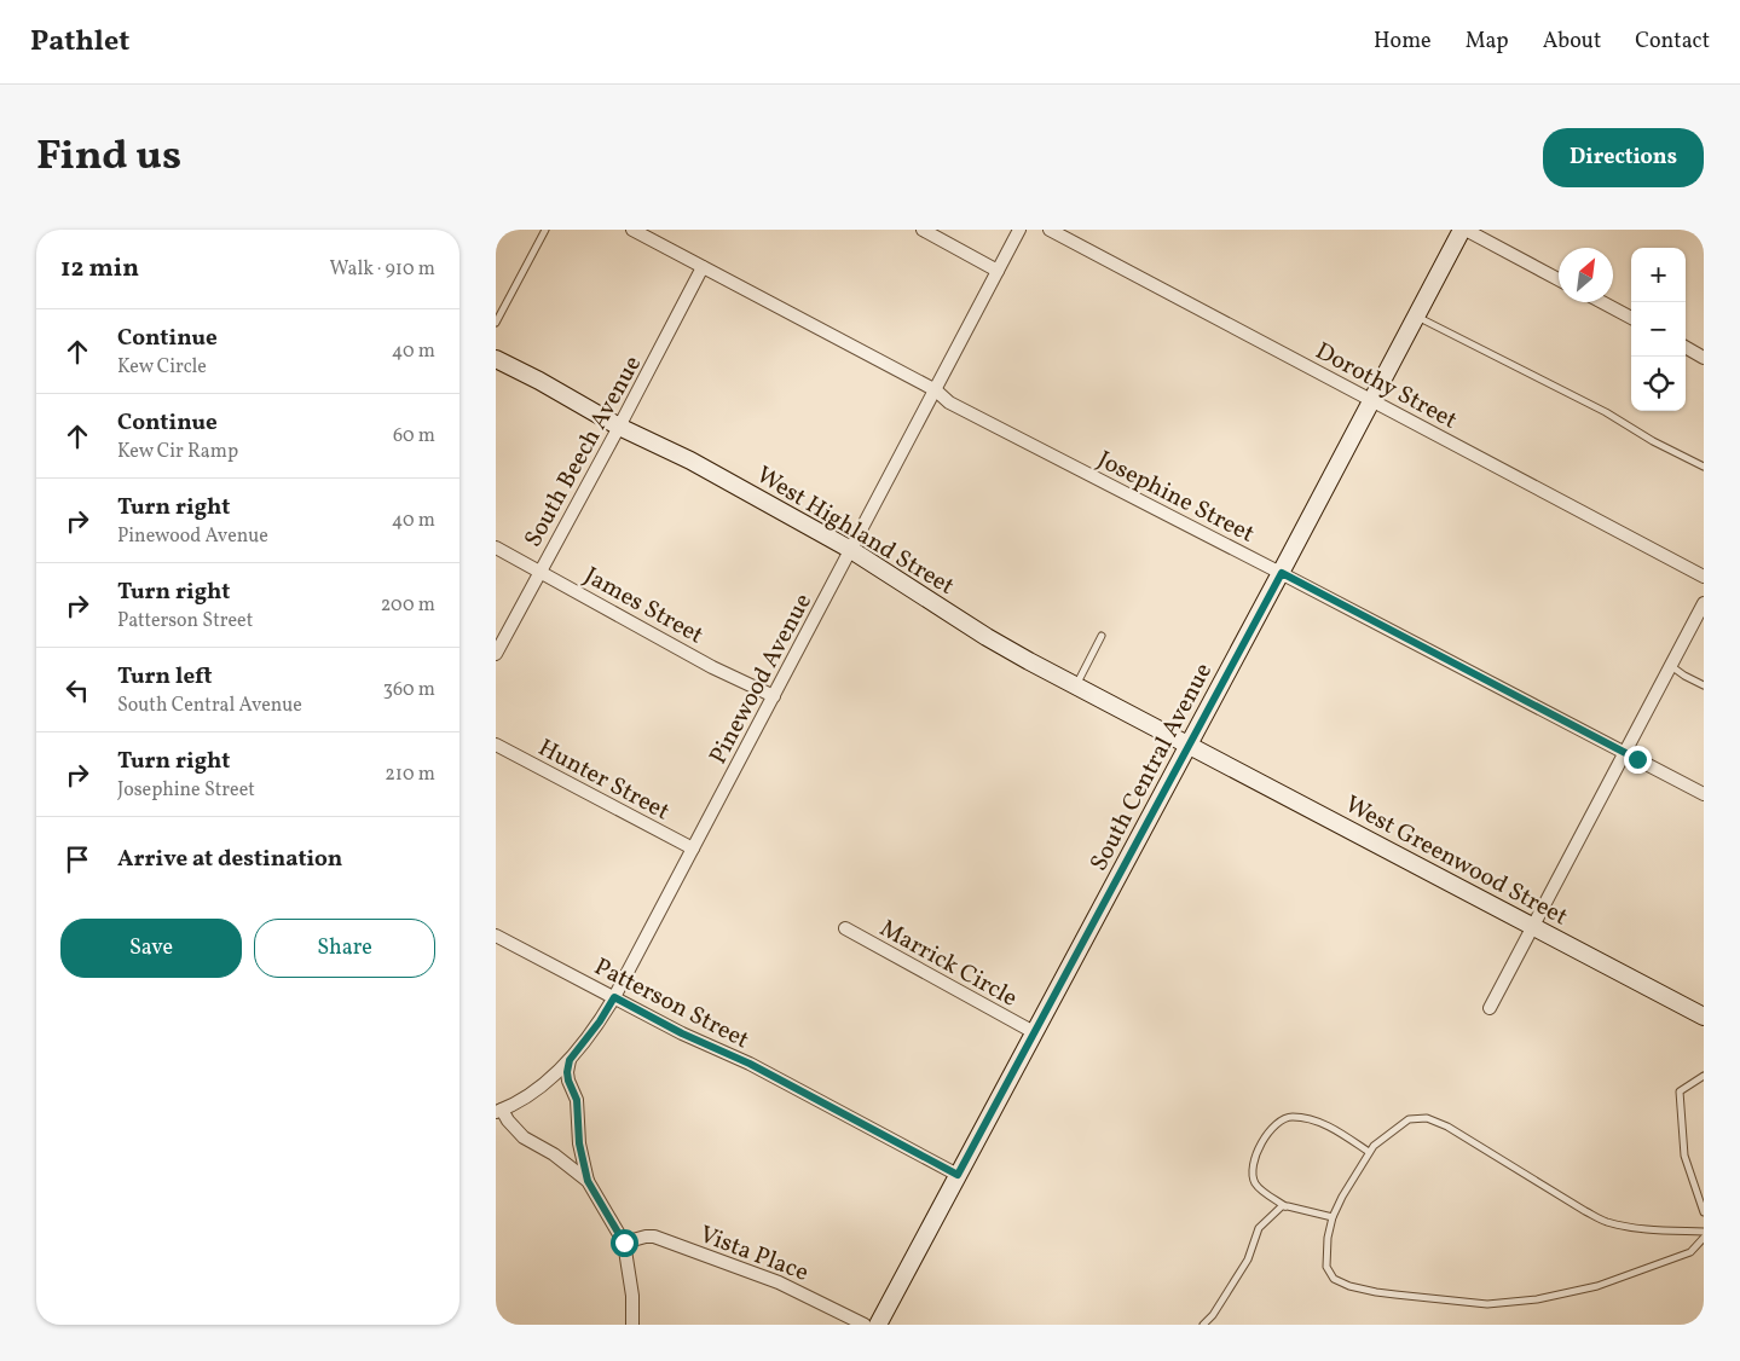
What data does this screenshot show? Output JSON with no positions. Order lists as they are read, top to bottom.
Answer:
{
  "streets": {
    "street": [
      "Dorothy Street",
      "South Beech Avenue",
      "Josephine Street",
      "West Highland Street",
      "James Street",
      "Pinewood Avenue",
      "South Central Avenue",
      "Hunter Street",
      "West Greenwood Street",
      "Marrick Circle",
      "Patterson Street",
      "Vista Place"
    ]
  },
  "crossings": [
    ["Dorothy Street", "South Central Avenue"],
    ["South Beech Avenue", "Josephine Street"],
    ["South Beech Avenue", "West Highland Street"],
    ["South Beech Avenue", "James Street"],
    ["Josephine Street", "Pinewood Avenue"],
    ["Josephine Street", "South Central Avenue"],
    ["West Highland Street", "Pinewood Avenue"],
    ["West Highland Street", "South Central Avenue"],
    ["West Highland Street", "West Greenwood Street"],
    ["James Street", "Pinewood Avenue"],
    ["Pinewood Avenue", "Hunter Street"],
    ["Pinewood Avenue", "Patterson Street"],
    ["South Central Avenue", "West Greenwood Street"],
    ["South Central Avenue", "Marrick Circle"],
    ["South Central Avenue", "Patterson Street"]
  ],
  "north": "top right",
  "page": {
    "header": "Pathlet",
    "nav": [
      "Home",
      "Map",
      "About",
      "Contact"
    ],
    "title": "Find us",
    "buttons": [
      "Directions",
      ["Save", "Share"]
    ],
    "heading": ["12 min", "Walk · 910 m"],
    "map_buttons": ["+", "−"],
    "list": [
      ["Continue", "Kew Circle", "40 m"],
      ["Continue", "Kew Cir Ramp", "60 m"],
      ["Turn right", "Pinewood Avenue", "40 m"],
      ["Turn right", "Patterson Street", "200 m"],
      ["Turn left", "South Central Avenue", "360 m"],
      ["Turn right", "Josephine Street", "210 m"],
      "Arrive at destination"
    ]
  }
}
